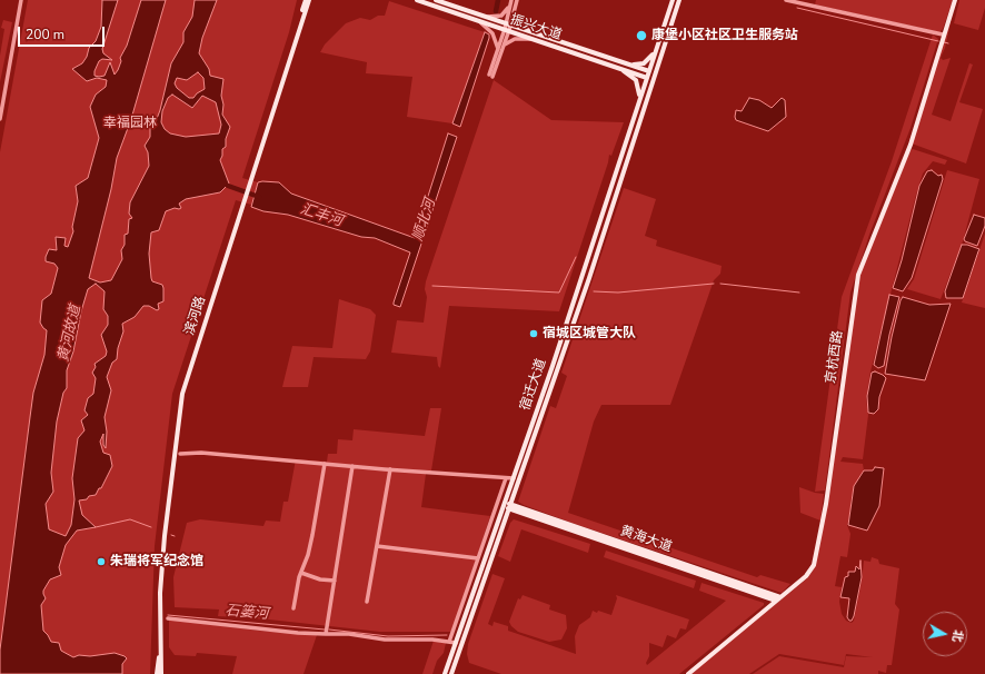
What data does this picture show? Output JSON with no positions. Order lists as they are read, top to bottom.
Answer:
{
  "streets": {
    "main road": [
      "振兴大道",
      "滨河路",
      "京杭西路",
      "宿迁大道",
      "黄海大道"
    ]
  },
  "crossings": [
    ["振兴大道", "宿迁大道"],
    ["京杭西路", "黄海大道"],
    ["宿迁大道", "黄海大道"]
  ],
  "water": [
    "汇丰河",
    "顺北河",
    "黄河故道",
    "石篓河"
  ],
  "parks": ["幸福园林"],
  "places": ["康堡小区社区卫生服务站", "宿城区城管大队", "朱瑞将军纪念馆"],
  "scale_bar": "200 m",
  "north": "right"
}
